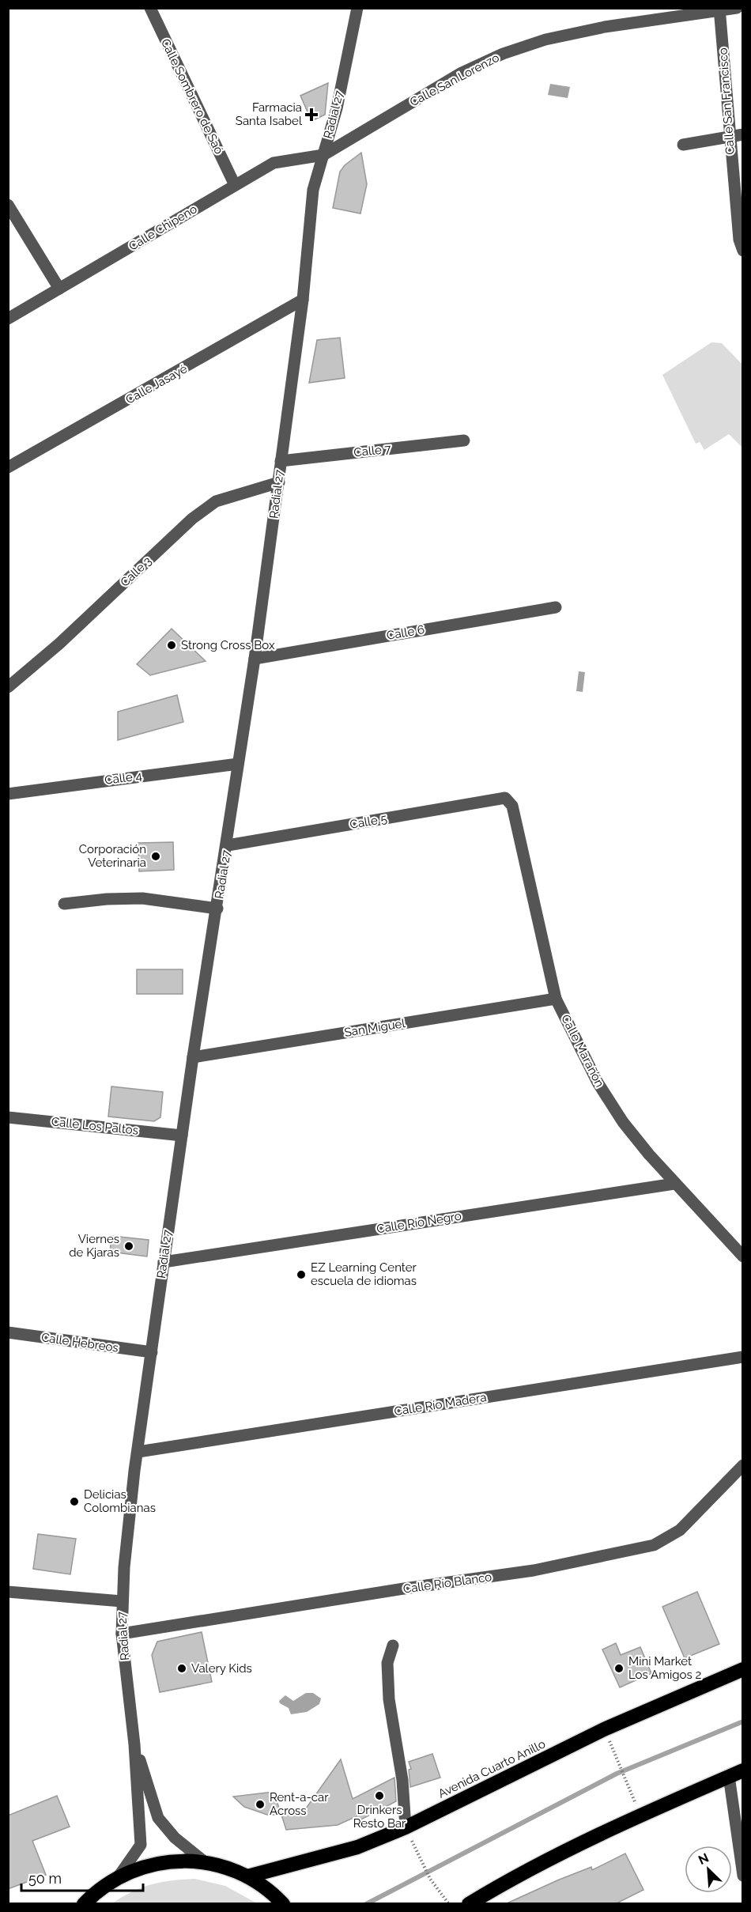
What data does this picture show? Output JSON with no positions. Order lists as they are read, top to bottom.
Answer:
{
  "streets": {
    "highway": ["Avenida Cuarto Anillo"],
    "street": [
      "Calle San Lorenzo",
      "Calle Sombrero de Saó",
      "Calle San Francisco",
      "Radial 27",
      "Calle Chipeno",
      "Calle Jasayé",
      "Calle 7",
      "Calle 3",
      "Calle 6",
      "Calle 4",
      "Calle 5",
      "San Miguel",
      "Calle Marañón",
      "Calle Los Paltos",
      "Calle Río Negro",
      "Calle Hebreos",
      "Calle Río Madera",
      "Calle Río Blanco"
    ]
  },
  "crossings": [
    ["Calle San Lorenzo", "Calle San Francisco"],
    ["Calle San Lorenzo", "Radial 27"],
    ["Calle San Lorenzo", "Calle Chipeno"],
    ["Calle Sombrero de Saó", "Calle Chipeno"],
    ["Radial 27", "Calle Chipeno"],
    ["Radial 27", "Calle Jasayé"],
    ["Radial 27", "Calle 7"],
    ["Radial 27", "Calle 3"],
    ["Radial 27", "Calle 6"],
    ["Radial 27", "Calle 4"],
    ["Radial 27", "Calle 5"],
    ["Radial 27", "San Miguel"],
    ["Radial 27", "Calle Los Paltos"],
    ["Radial 27", "Calle Río Negro"],
    ["Radial 27", "Calle Hebreos"],
    ["Radial 27", "Calle Río Madera"],
    ["Radial 27", "Calle Río Blanco"],
    ["Calle 5", "Calle Marañón"],
    ["San Miguel", "Calle Marañón"],
    ["Calle Marañón", "Calle Río Negro"]
  ],
  "places": {
    "health": ["Farmacia Santa Isabel"],
    "other": [
      "Strong Cross Box",
      "Corporación Veterinaria",
      "Viernes de Kjaras",
      "EZ Learning Center escuela de idiomas",
      "Delicias Colombianas",
      "Valery Kids",
      "Mini Market Los Amigos 2",
      "Drinkers Resto Bar",
      "Rent-a-car Across"
    ]
  },
  "scale_bar": "50 m",
  "north": "top left"
}
